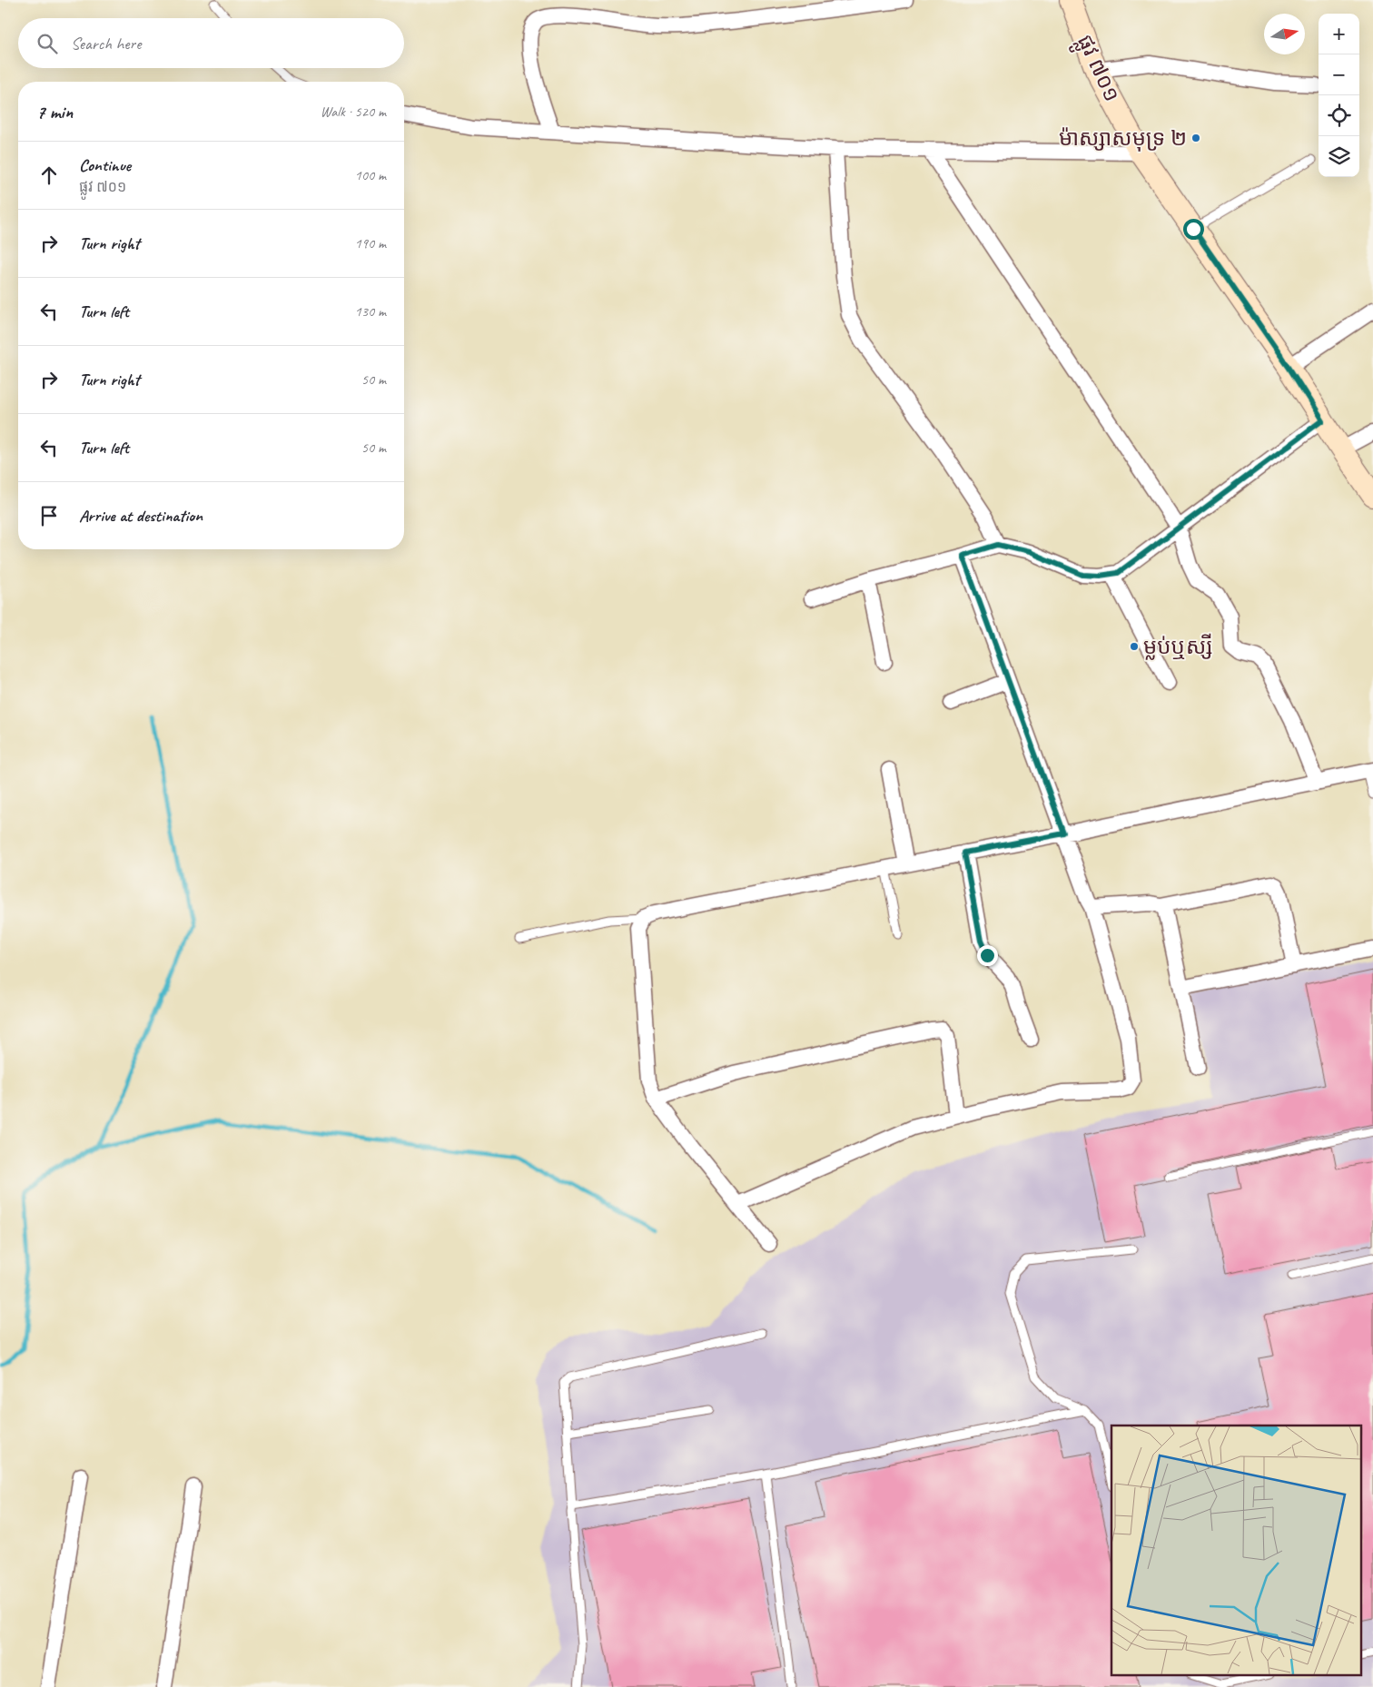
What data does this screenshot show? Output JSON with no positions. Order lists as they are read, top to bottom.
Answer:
{
  "streets": {
    "main road": ["ផ្លូវ ៧០១"]
  },
  "places": ["ម៉ាស្សាសមុទ្រ ២", "ម្លប់ឬស្សី"],
  "north": "right",
  "page": {
    "map_buttons": ["+", "−"],
    "search": "Search here",
    "heading": ["7 min", "Walk · 520 m"],
    "list": [
      ["Continue", "ផ្លូវ ៧០១", "100 m"],
      ["Turn right", "190 m"],
      ["Turn left", "130 m"],
      ["Turn right", "50 m"],
      ["Turn left", "50 m"],
      "Arrive at destination"
    ]
  }
}
